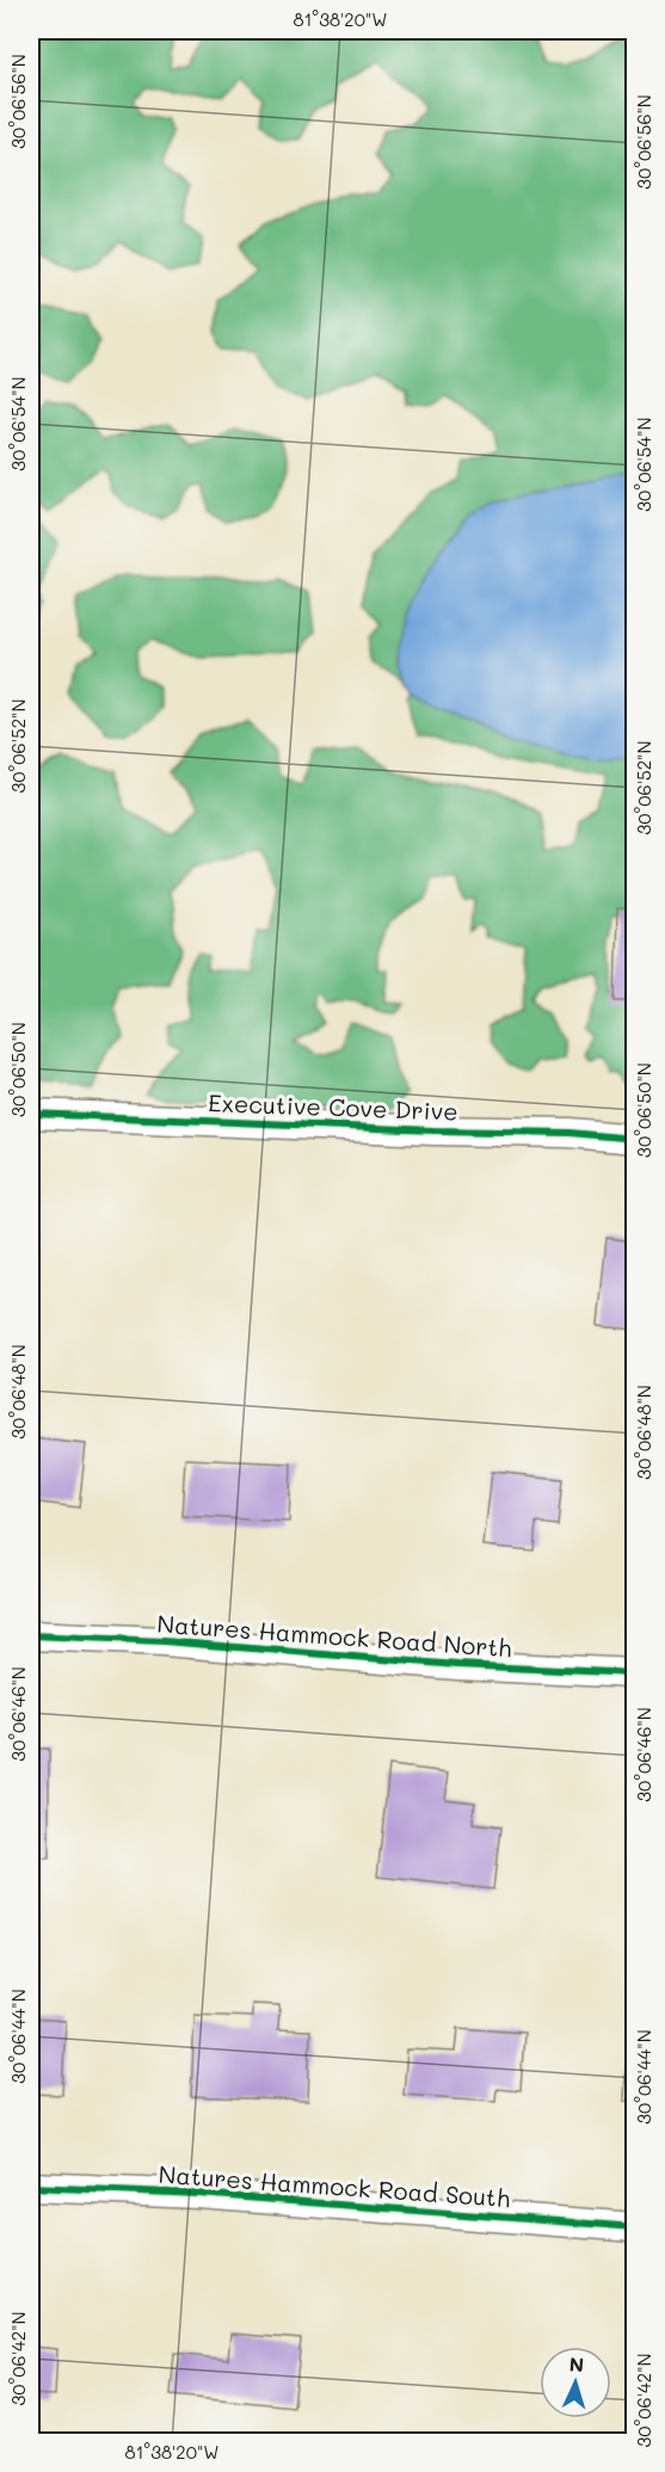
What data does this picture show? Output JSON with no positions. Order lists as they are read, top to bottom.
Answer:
{
  "streets": {
    "street": ["Executive Cove Drive", "Natures Hammock Road North", "Natures Hammock Road South"]
  },
  "north": "top",
  "coordinates": [
    "81°38'20\"W",
    "30°06'56\"N",
    "30°06'54\"N",
    "30°06'52\"N",
    "30°06'50\"N",
    "30°06'48\"N",
    "30°06'46\"N",
    "30°06'44\"N",
    "30°06'42\"N"
  ]
}
